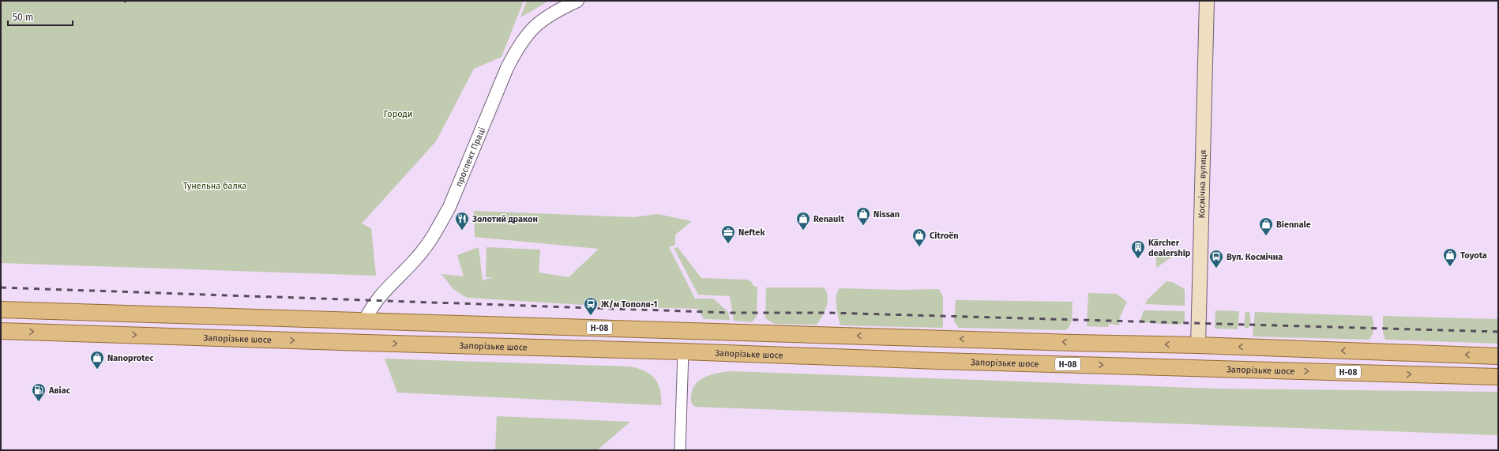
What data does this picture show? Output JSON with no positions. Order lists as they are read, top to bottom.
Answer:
{
  "streets": {
    "main road": ["Космічна вулиця", "Н-08", "Запорізьке шосе"],
    "street": ["проспект Праці"]
  },
  "crossings": [
    ["проспект Праці", "Н-08"],
    ["Космічна вулиця", "Н-08"],
    ["Космічна вулиця", "Запорізьке шосе"]
  ],
  "parks": ["Городи", "Тунельна балка"],
  "places": {
    "shop": [
      "Nissan",
      "Renault",
      "Biennale",
      "Citroën",
      "Toyota",
      "Nanoprotec"
    ],
    "restaurant": ["Золотий дракон"],
    "office": ["Neftek"],
    "building": ["Kärcher dealership"],
    "bus stop": ["Вул. Космічна", "Ж/м Тополя-1"],
    "fuel station": ["Авіас"]
  },
  "scale_bar": "50 m"
}
